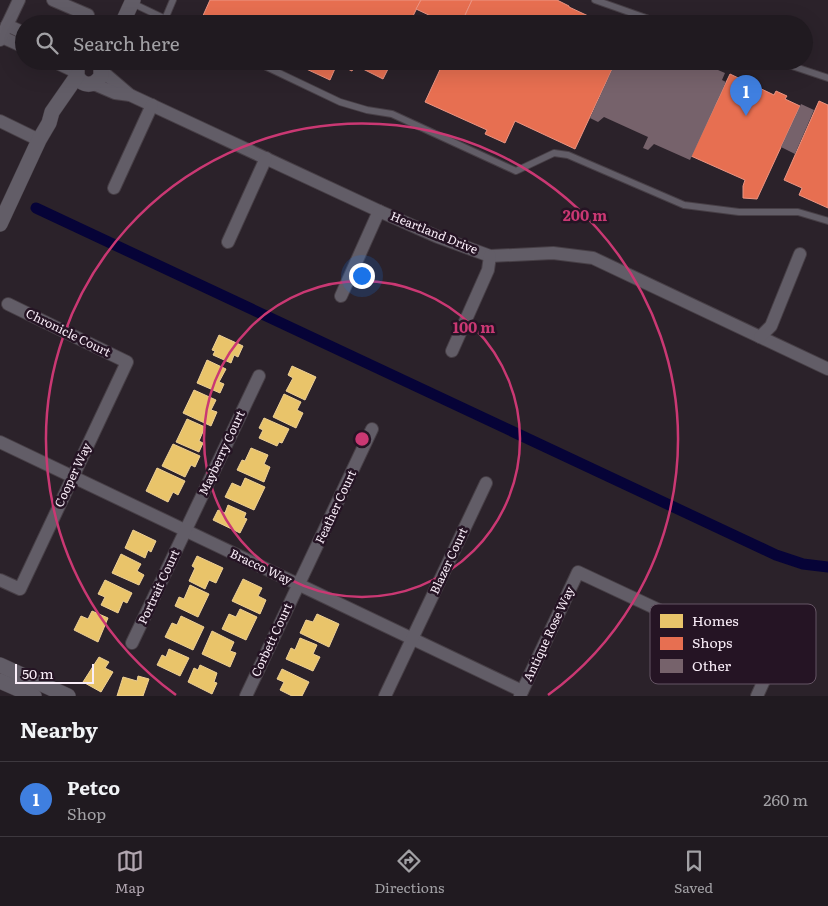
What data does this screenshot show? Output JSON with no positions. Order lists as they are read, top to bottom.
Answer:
{
  "streets": {
    "street": [
      "Heartland Drive",
      "Chronicle Court",
      "Mayberry Court",
      "Cooper Way",
      "Feather Court",
      "Blazer Court",
      "Bracco Way",
      "Portrait Court",
      "Antique Rose Way",
      "Corbett Court"
    ]
  },
  "crossings": [
    ["Chronicle Court", "Cooper Way"],
    ["Mayberry Court", "Bracco Way"],
    ["Mayberry Court", "Portrait Court"],
    ["Cooper Way", "Bracco Way"],
    ["Feather Court", "Bracco Way"],
    ["Feather Court", "Corbett Court"],
    ["Blazer Court", "Bracco Way"],
    ["Bracco Way", "Portrait Court"],
    ["Bracco Way", "Antique Rose Way"],
    ["Bracco Way", "Corbett Court"]
  ],
  "legend": ["Homes", "Shops", "Other"],
  "scale_bar": "50 m",
  "page": {
    "search": "Search here",
    "pins": "1",
    "scale": "50 m",
    "heading": "Nearby",
    "list": [
      {
        "mark": "1",
        "name": "Petco",
        "note": "Shop",
        "value": "260 m"
      }
    ],
    "nav": ["Map", "Directions", "Saved"]
  },
  "rings": ["200 m", "100 m"]
}
